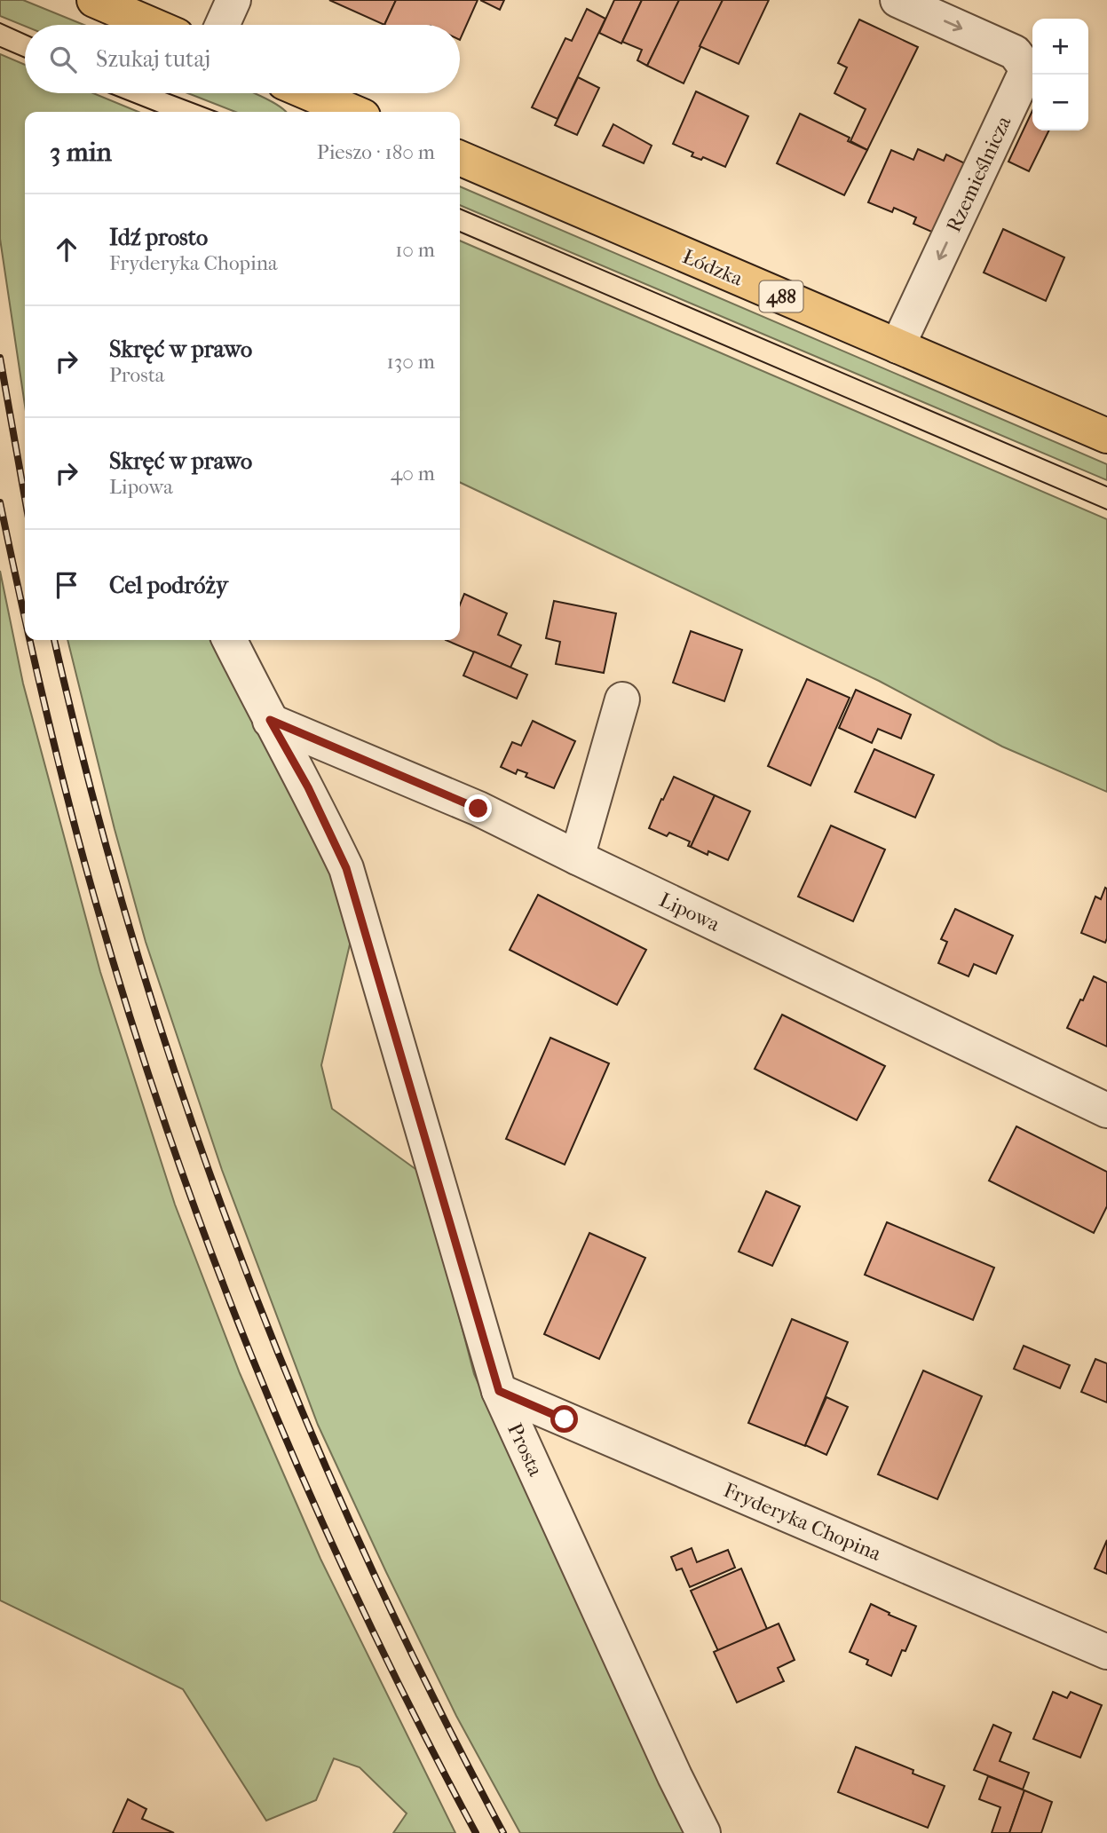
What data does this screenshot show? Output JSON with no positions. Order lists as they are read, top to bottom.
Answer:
{
  "streets": {
    "main road": ["Łódzka", "488"],
    "street": [
      "Rzemieślnicza",
      "Lipowa",
      "Prosta",
      "Fryderyka Chopina"
    ]
  },
  "crossings": [
    ["Rzemieślnicza", "Łódzka"],
    ["Lipowa", "Prosta"],
    ["Prosta", "Fryderyka Chopina"]
  ],
  "page": {
    "map_buttons": ["+", "−"],
    "search": "Szukaj tutaj",
    "heading": ["3 min", "Pieszo · 180 m"],
    "list": [
      ["Idź prosto", "Fryderyka Chopina", "10 m"],
      ["Skręć w prawo", "Prosta", "130 m"],
      ["Skręć w prawo", "Lipowa", "40 m"],
      "Cel podróży"
    ]
  }
}
